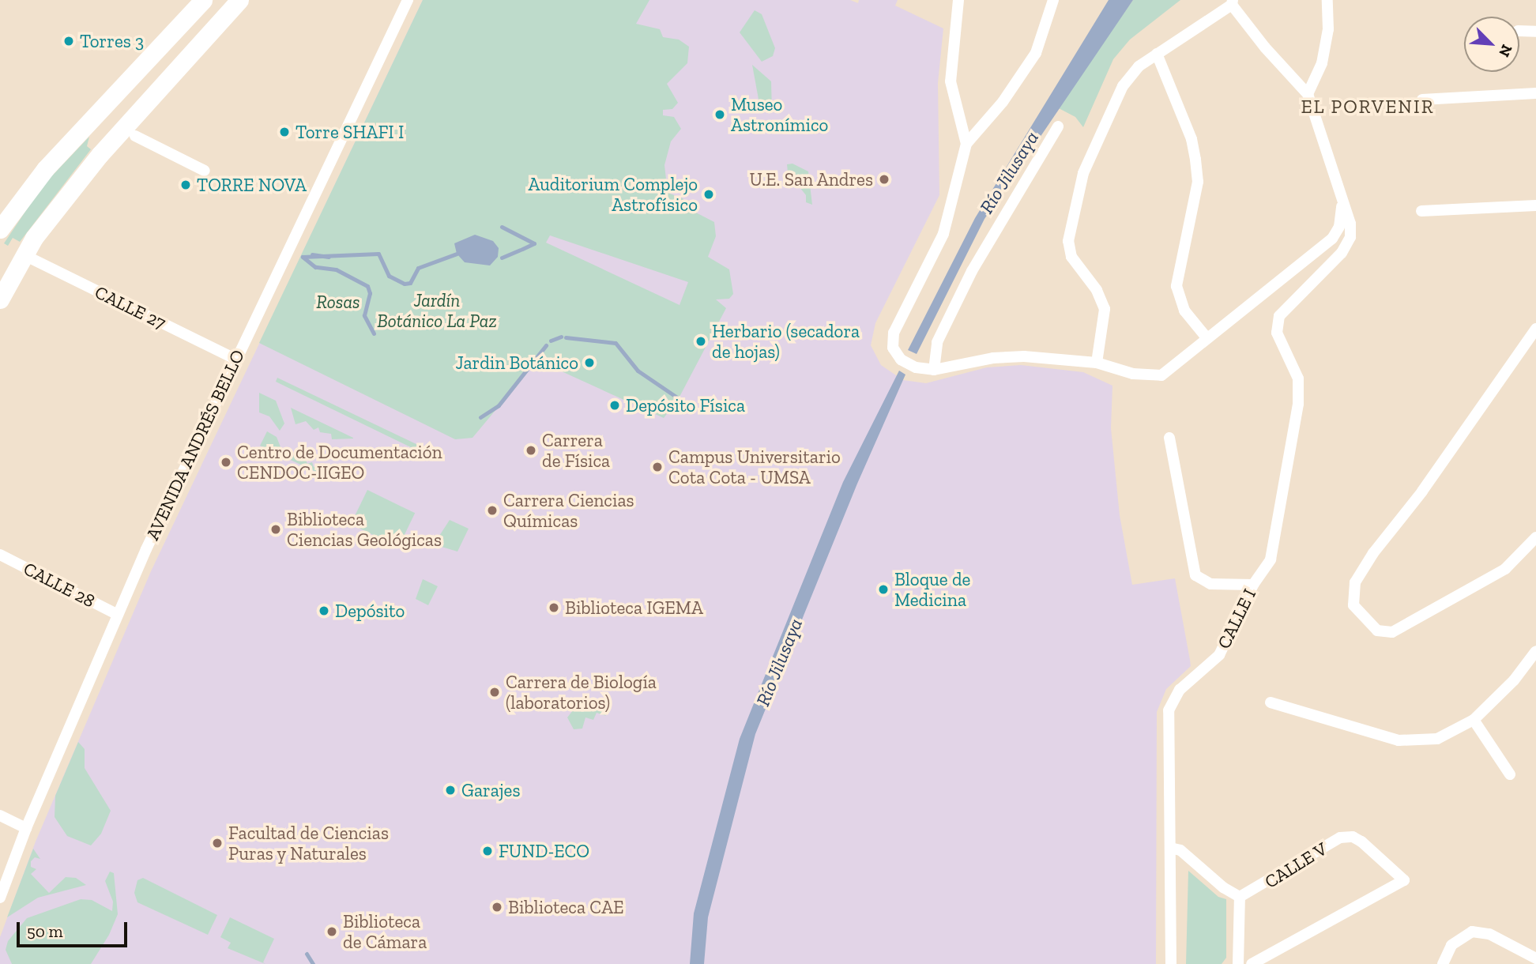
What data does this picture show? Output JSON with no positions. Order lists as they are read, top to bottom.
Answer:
{
  "streets": {
    "street": [
      "CALLE 27",
      "AVENIDA ANDRÉS BELLO",
      "CALLE 28",
      "CALLE I",
      "CALLE V"
    ]
  },
  "crossings": [
    ["CALLE 27", "AVENIDA ANDRÉS BELLO"],
    ["AVENIDA ANDRÉS BELLO", "CALLE 28"]
  ],
  "districts": ["EL PORVENIR"],
  "water": ["Río Jilusaya"],
  "parks": ["Jardín Botánico La Paz", "Rosas"],
  "places": [
    "Torres 3",
    "Museo Astronímico",
    "Torre SHAFI I",
    "U.E. San Andres",
    "TORRE NOVA",
    "Auditorium Complejo Astrofísico",
    "Herbario (secadora de hojas)",
    "Jardin Botánico",
    "Depósito Física",
    "Carrera de Física",
    "Centro de Documentación CENDOC-IIGEO",
    "Campus Universitario Cota Cota - UMSA",
    "Carrera Ciencias Químicas",
    "Biblioteca Ciencias Geológicas",
    "Bloque de Medicina",
    "Biblioteca IGEMA",
    "Depósito",
    "Carrera de Biología (laboratorios)",
    "Garajes",
    "Facultad de Ciencias Puras y Naturales",
    "FUND-ECO",
    "Biblioteca CAE",
    "Biblioteca de Cámara"
  ],
  "scale_bar": "50 m",
  "north": "bottom right"
}
